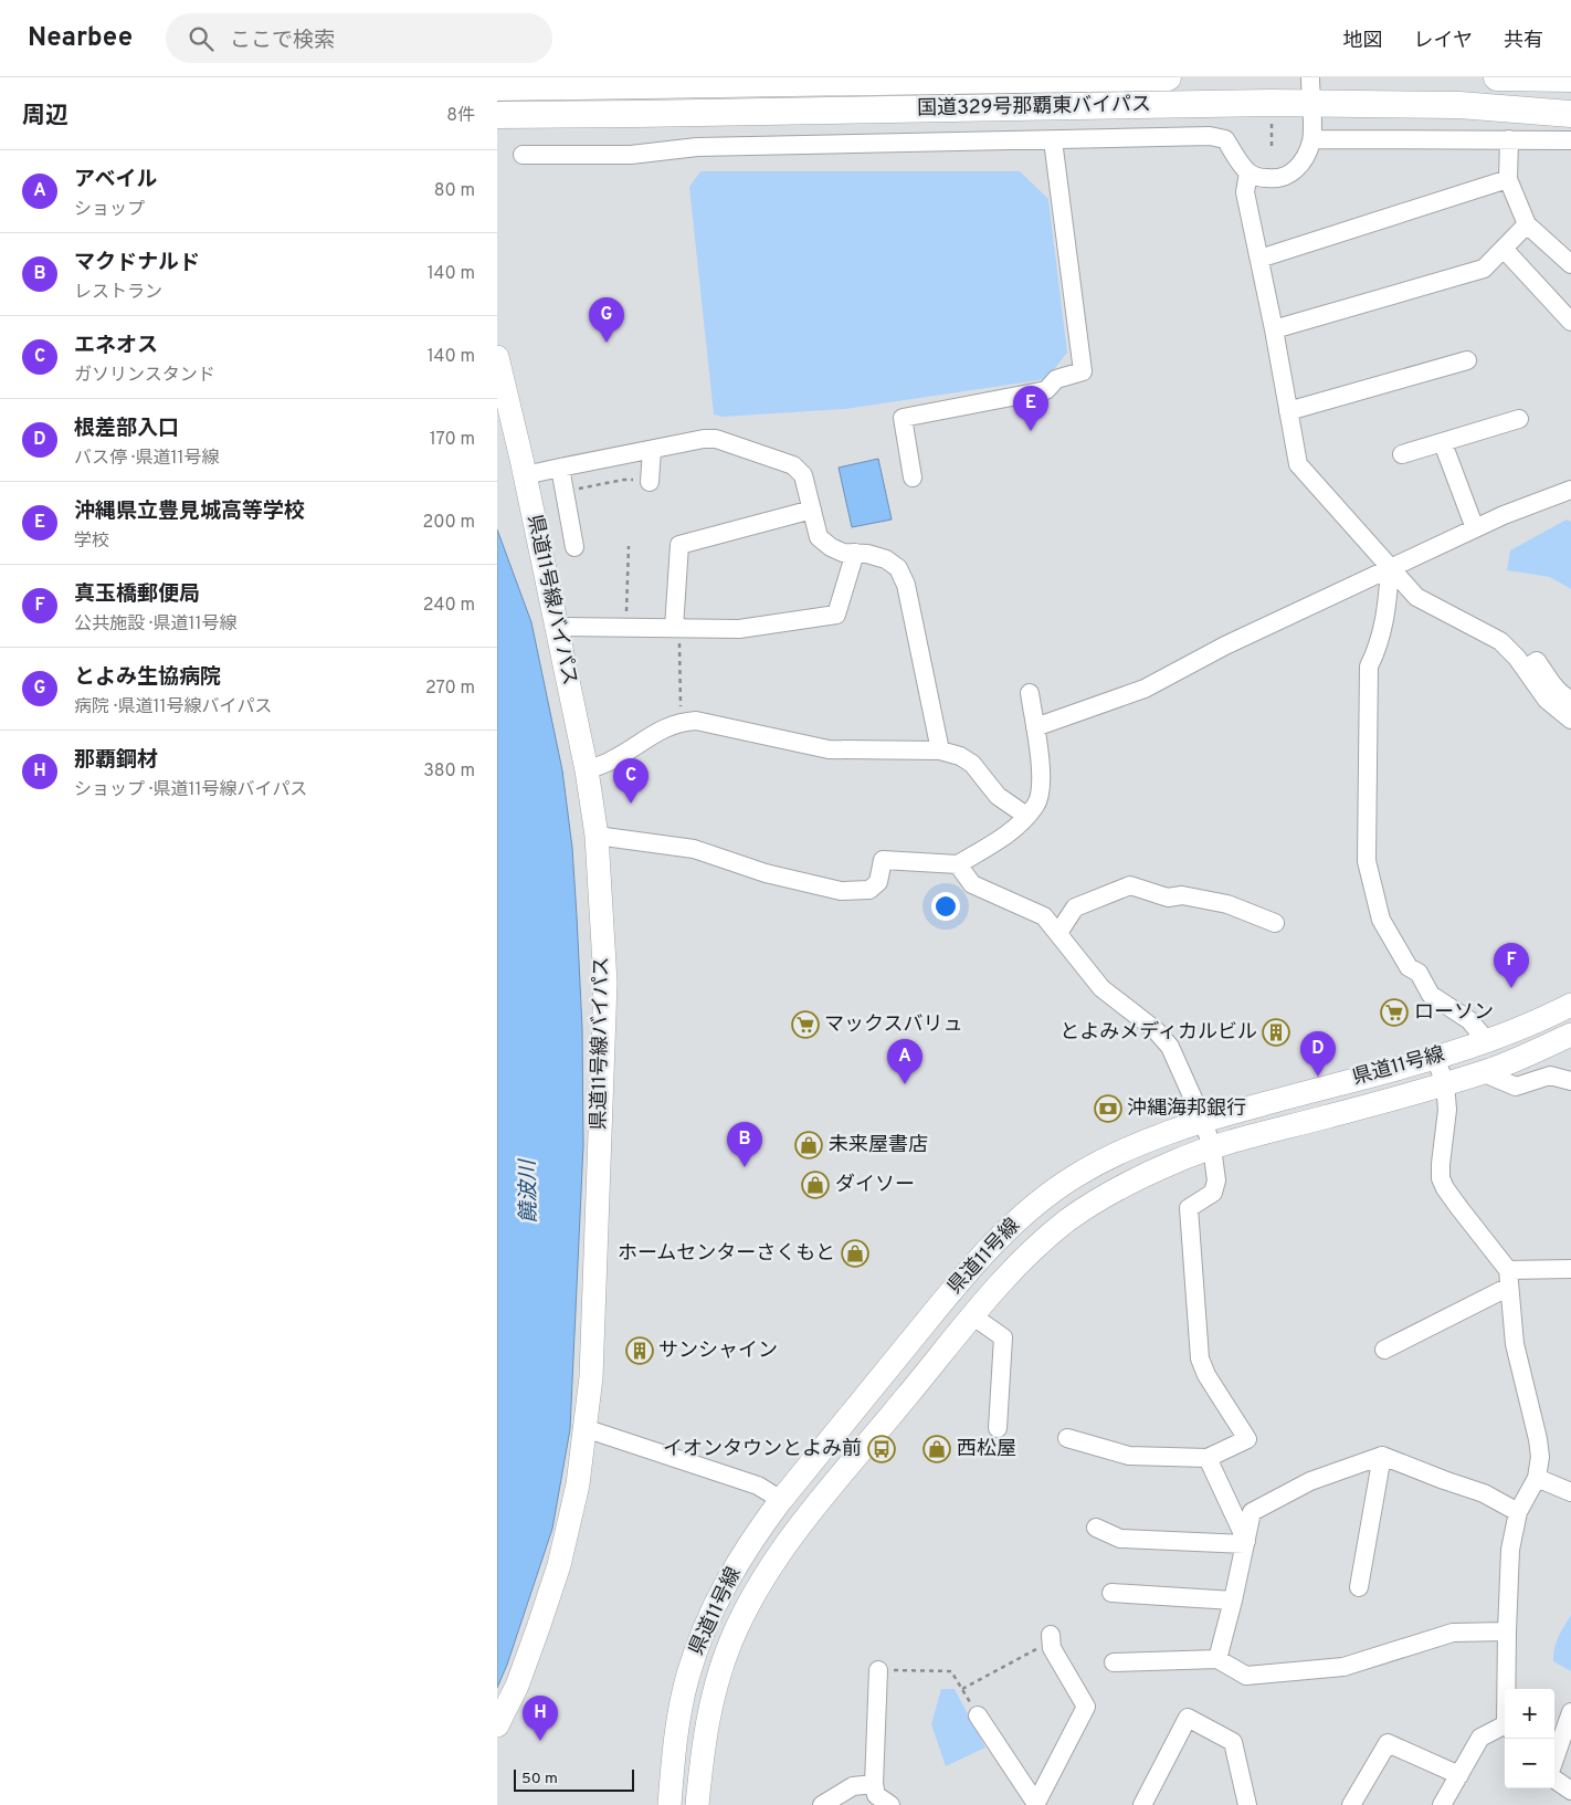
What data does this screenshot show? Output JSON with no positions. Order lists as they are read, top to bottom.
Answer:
{
  "streets": {
    "highway": ["国道329号那覇東バイパス"],
    "main road": ["県道11号線バイパス", "県道11号線"]
  },
  "water": ["饒波川"],
  "places": {
    "supermarket": ["ローソン", "マックスバリュ"],
    "building": ["とよみメディカルビル", "サンシャイン"],
    "bank": ["沖縄海邦銀行"],
    "shop": [
      "未来屋書店",
      "ダイソー",
      "ホームセンターさくもと",
      "西松屋"
    ],
    "bus stop": ["イオンタウンとよみ前"]
  },
  "scale_bar": "50 m",
  "page": {
    "header": "Nearbee",
    "search": "ここで検索",
    "nav": ["地図", "レイヤ", "共有"],
    "heading": ["周辺", "8件"],
    "list": [
      {
        "mark": "A",
        "name": "アベイル",
        "note": "ショップ",
        "value": "80 m"
      },
      {
        "mark": "B",
        "name": "マクドナルド",
        "note": "レストラン",
        "value": "140 m"
      },
      {
        "mark": "C",
        "name": "エネオス",
        "note": "ガソリンスタンド",
        "value": "140 m"
      },
      {
        "mark": "D",
        "name": "根差部入口",
        "note": "バス停 · 県道11号線",
        "value": "170 m"
      },
      {
        "mark": "E",
        "name": "沖縄県立豊見城高等学校",
        "note": "学校",
        "value": "200 m"
      },
      {
        "mark": "F",
        "name": "真玉橋郵便局",
        "note": "公共施設 · 県道11号線",
        "value": "240 m"
      },
      {
        "mark": "G",
        "name": "とよみ生協病院",
        "note": "病院 · 県道11号線バイパス",
        "value": "270 m"
      },
      {
        "mark": "H",
        "name": "那覇鋼材",
        "note": "ショップ · 県道11号線バイパス",
        "value": "380 m"
      }
    ],
    "pins": [
      "G",
      "E",
      "C",
      "F",
      "D",
      "A",
      "B",
      "H"
    ],
    "map_buttons": ["+", "−"],
    "scale": "50 m"
  }
}
